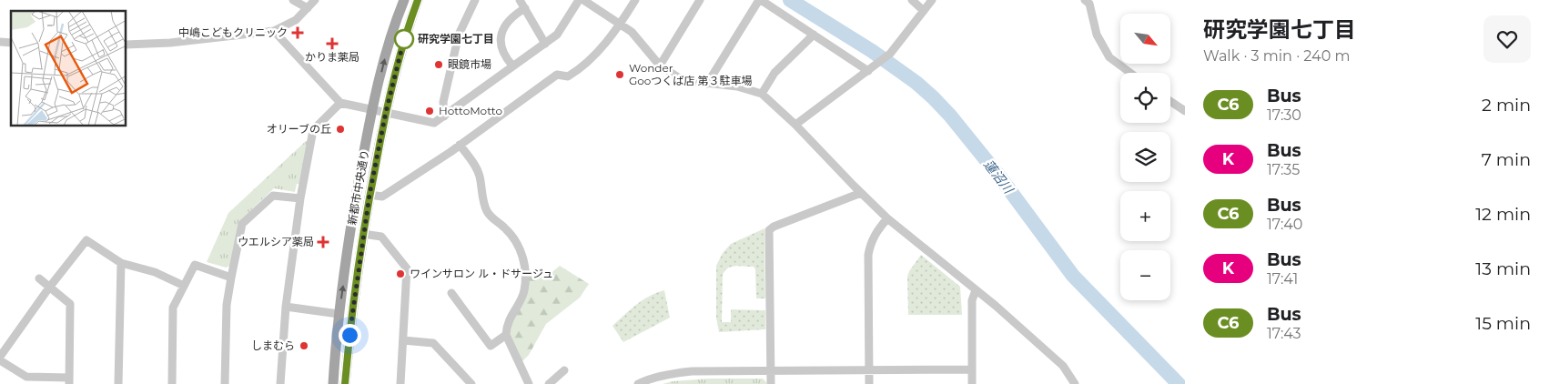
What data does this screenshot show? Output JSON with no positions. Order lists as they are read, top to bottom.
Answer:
{
  "streets": {
    "main road": ["新都市中央通り"]
  },
  "water": ["蓮沼川"],
  "places": {
    "health": ["中嶋こどもクリニック", "かりま薬局", "ウエルシア薬局"],
    "other": [
      "研究学園七丁目",
      "眼鏡市場",
      "Wonder Gooつくば店 第３駐車場",
      "HottoMotto",
      "オリーブの丘",
      "ワインサロン ル・ドサージュ",
      "しまむら"
    ]
  },
  "lines": ["bus line C6"],
  "north": "bottom right",
  "page": {
    "heading": ["研究学園七丁目", "Walk · 3 min · 240 m"],
    "map_buttons": ["+", "−"],
    "list": [
      {
        "mark": "C6",
        "name": "Bus",
        "note": "17:30",
        "value": "2 min"
      },
      {
        "mark": "K",
        "name": "Bus",
        "note": "17:35",
        "value": "7 min"
      },
      {
        "mark": "C6",
        "name": "Bus",
        "note": "17:40",
        "value": "12 min"
      },
      {
        "mark": "K",
        "name": "Bus",
        "note": "17:41",
        "value": "13 min"
      },
      {
        "mark": "C6",
        "name": "Bus",
        "note": "17:43",
        "value": "15 min"
      }
    ]
  }
}
